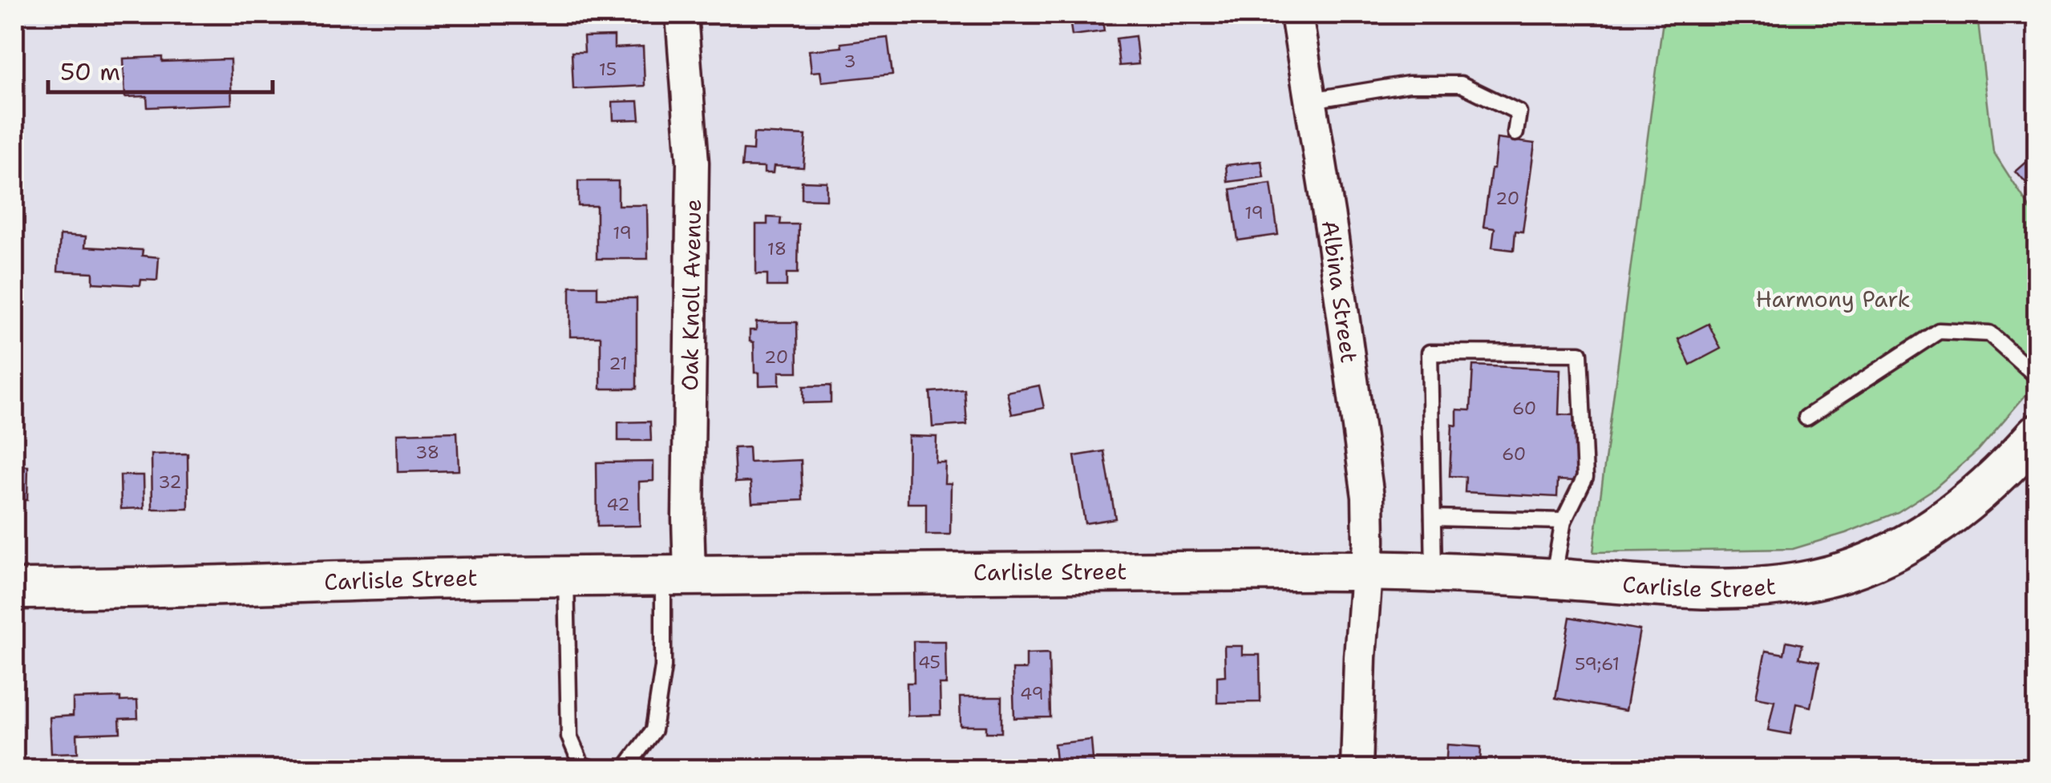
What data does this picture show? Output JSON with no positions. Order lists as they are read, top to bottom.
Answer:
{
  "streets": {
    "street": ["Albina Street", "Oak Knoll Avenue", "Carlisle Street"]
  },
  "crossings": [
    ["Albina Street", "Carlisle Street"],
    ["Oak Knoll Avenue", "Carlisle Street"]
  ],
  "parks": ["Harmony Park"],
  "house_numbers": [
    "3",
    "15",
    "20",
    "19",
    "19",
    "18",
    "20",
    "21",
    "60",
    "38",
    "60",
    "32",
    "42",
    "45",
    "59;61",
    "49"
  ],
  "scale_bar": "50 m"
}
